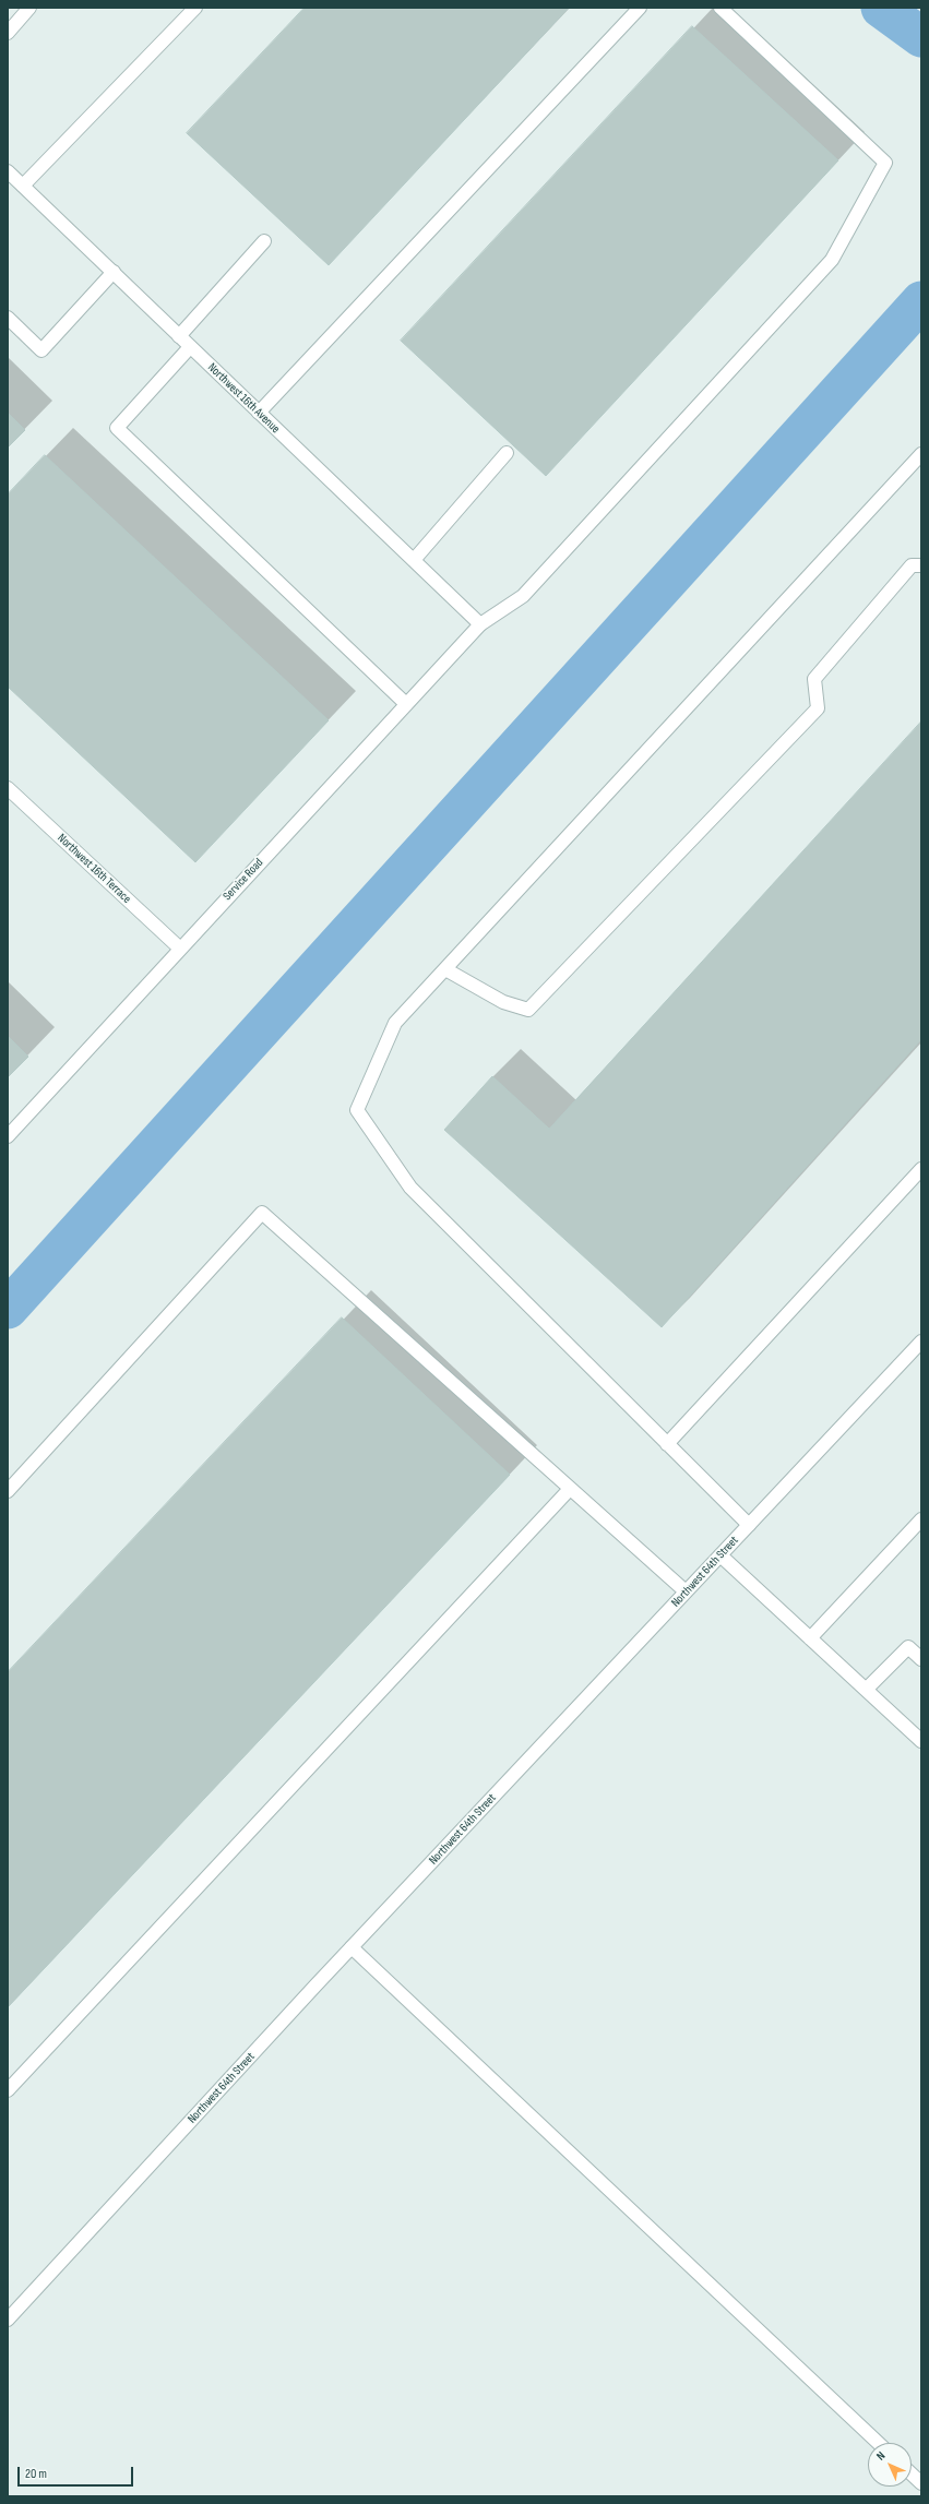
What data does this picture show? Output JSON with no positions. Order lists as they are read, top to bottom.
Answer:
{
  "streets": {
    "street": [
      "Northwest 16th Avenue",
      "Northwest 16th Terrace",
      "Service Road",
      "Northwest 64th Street"
    ]
  },
  "crossings": [
    ["Northwest 16th Avenue", "Service Road"],
    ["Northwest 16th Terrace", "Service Road"]
  ],
  "scale_bar": "20 m",
  "north": "top left"
}
